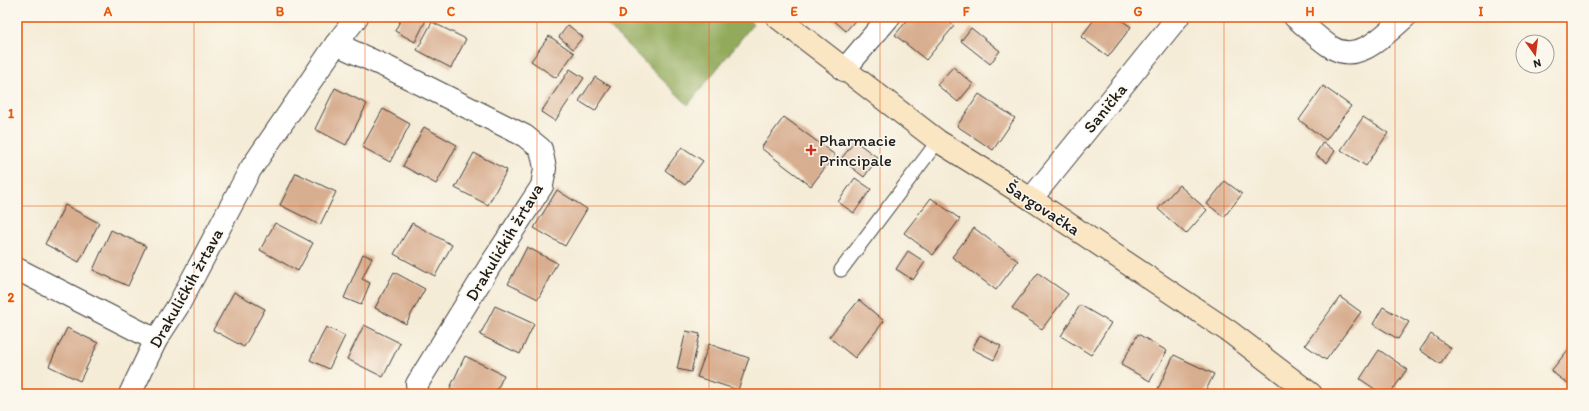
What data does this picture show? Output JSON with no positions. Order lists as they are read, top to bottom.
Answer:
{
  "streets": {
    "street": ["Sanička", "Šargovačka", "Drakulićkih žrtava"]
  },
  "crossings": [
    ["Sanička", "Šargovačka"]
  ],
  "places": {
    "health": ["Pharmacie Principale"]
  },
  "north": "bottom",
  "grid": {
    "columns": [
      "A",
      "B",
      "C",
      "D",
      "E",
      "F",
      "G",
      "H",
      "I"
    ],
    "rows": ["1", "2"]
  }
}
